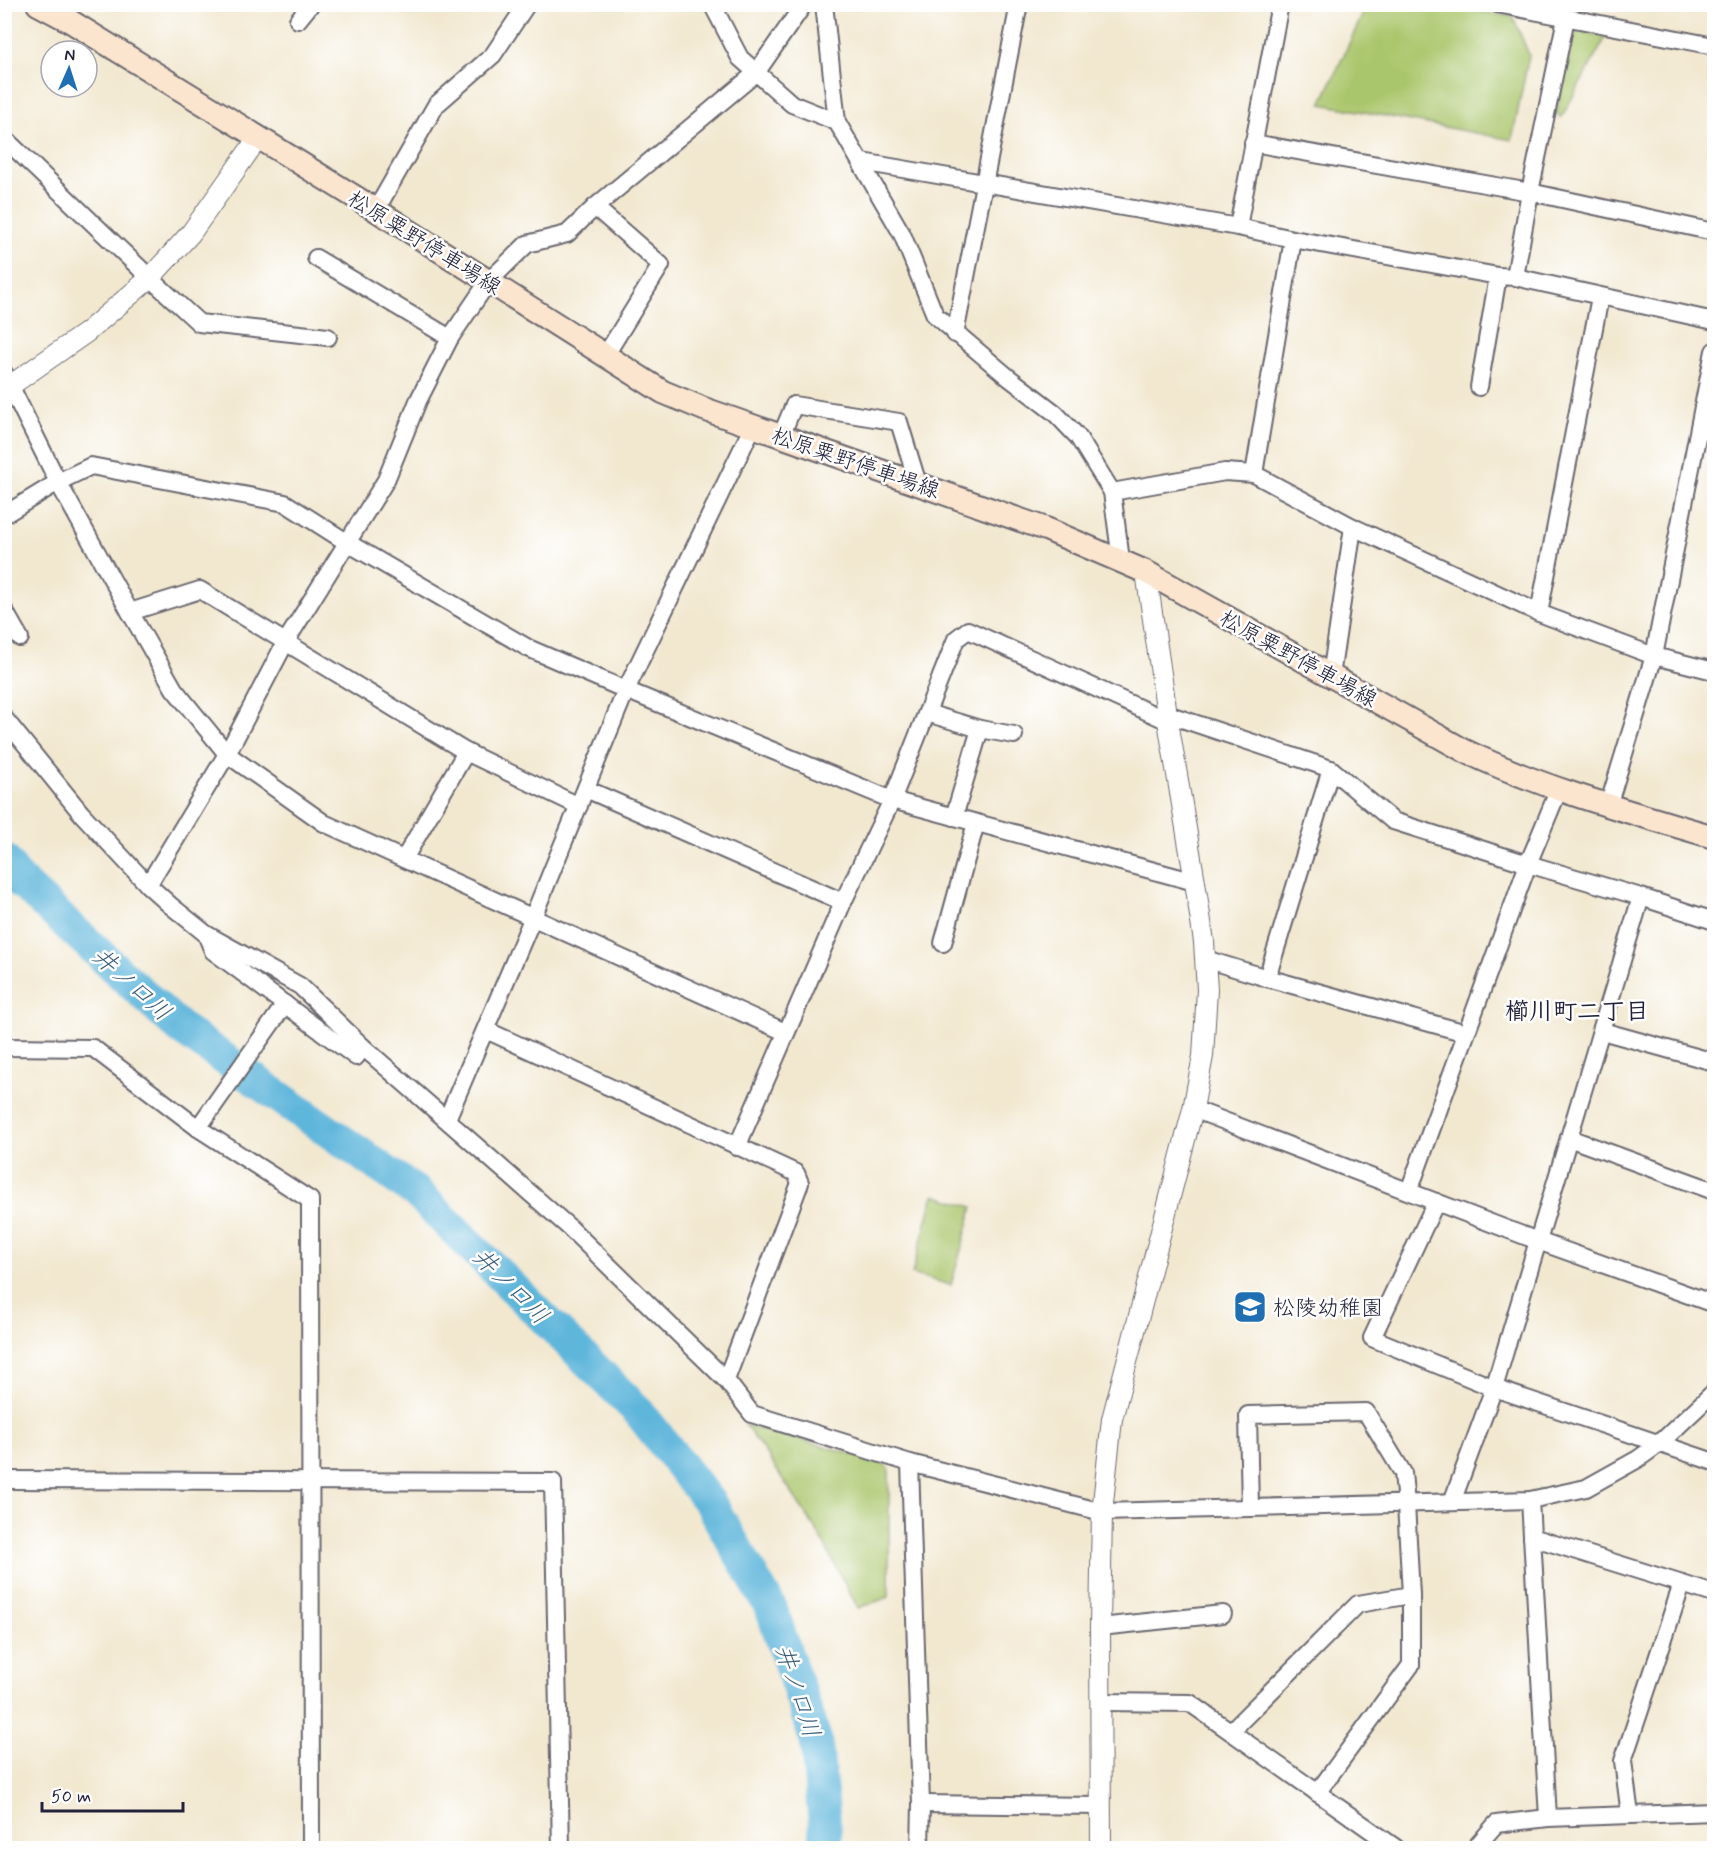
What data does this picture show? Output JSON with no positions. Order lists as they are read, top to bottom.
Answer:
{
  "streets": {
    "main road": ["松原粟野停車場線"]
  },
  "districts": ["櫛川町二丁目"],
  "water": ["井ノ口川"],
  "places": {
    "school or university": ["松陵幼稚園"]
  },
  "scale_bar": "50 m",
  "north": "top"
}
